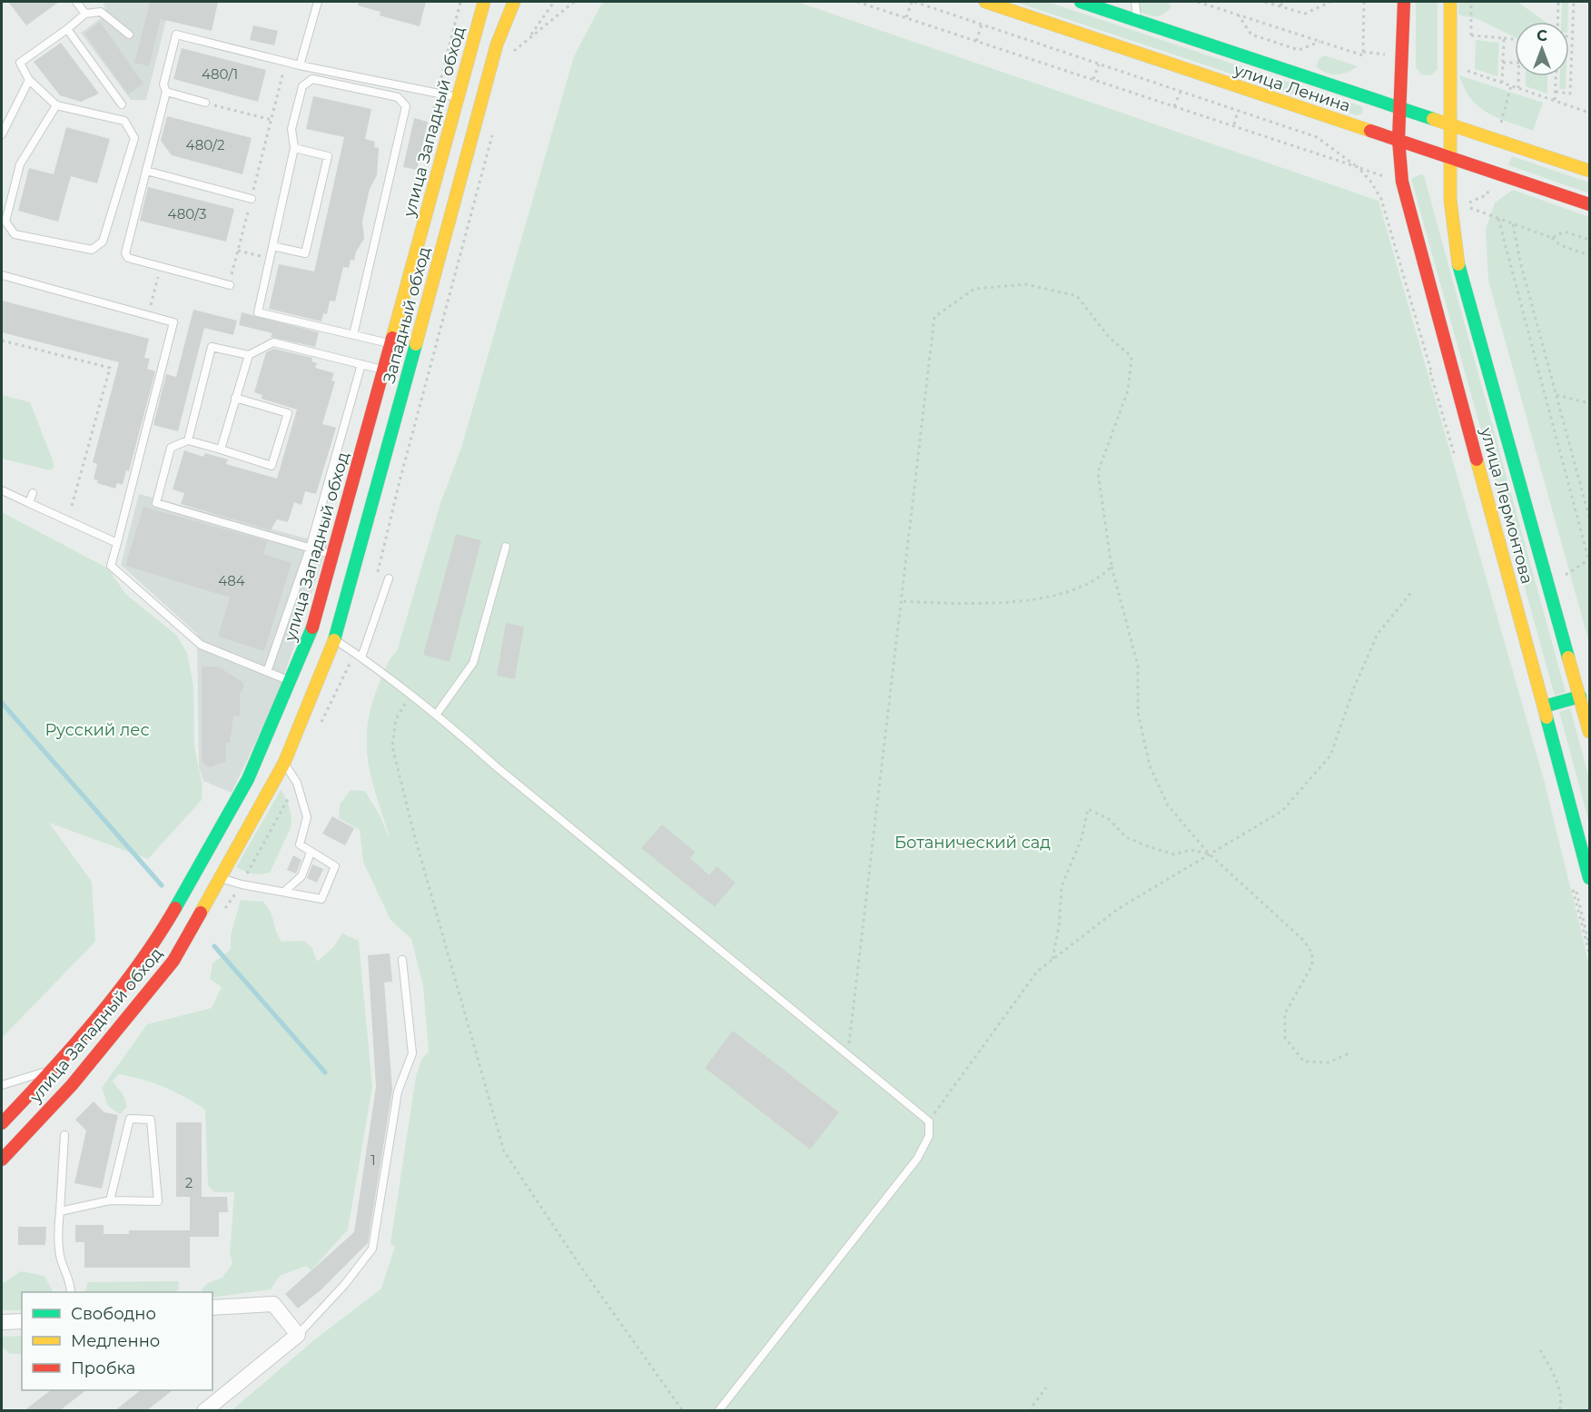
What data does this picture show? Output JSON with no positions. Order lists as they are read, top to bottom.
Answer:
{
  "streets": {
    "main road": [
      "улица Ленина",
      "улица Западный обход",
      "Западный обход",
      "улица Лермонтова"
    ]
  },
  "crossings": [
    ["улица Ленина", "улица Лермонтова"],
    ["улица Западный обход", "Западный обход"]
  ],
  "parks": ["Русский лес", "Ботанический сад"],
  "house_numbers": [
    "480/1",
    "480/2",
    "480/3",
    "484",
    "1",
    "2"
  ],
  "legend": ["Свободно", "Медленно", "Пробка"],
  "north": "top"
}
